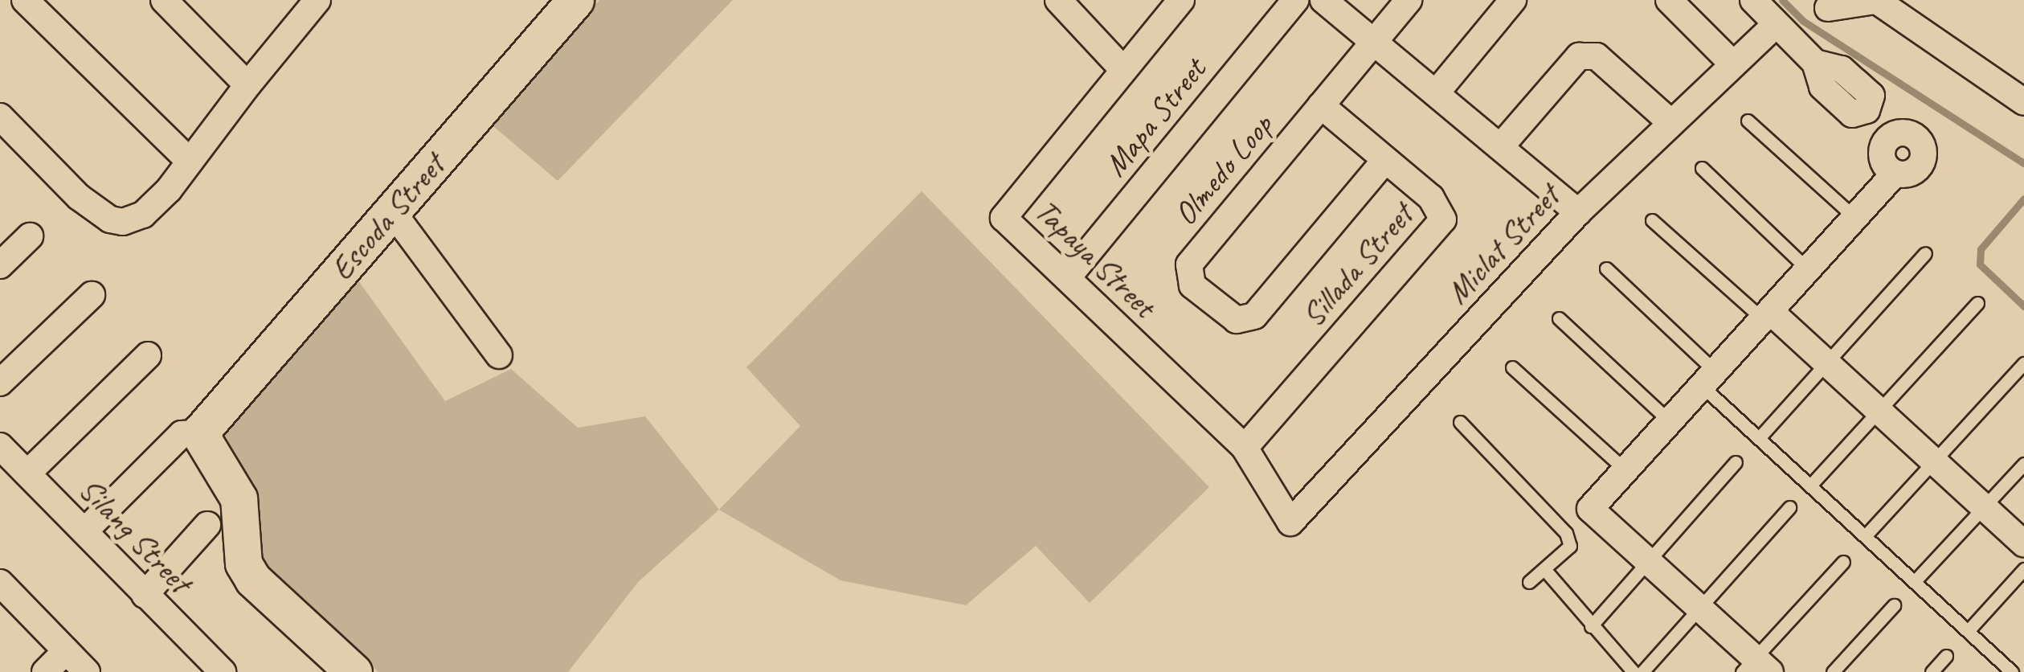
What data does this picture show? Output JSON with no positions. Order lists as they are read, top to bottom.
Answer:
{
  "streets": {
    "street": [
      "Mapa Street",
      "Olmedo Loop",
      "Escoda Street",
      "Miclat Street",
      "Tapaya Street",
      "Sillada Street",
      "Silang Street"
    ]
  },
  "crossings": [
    ["Mapa Street", "Tapaya Street"],
    ["Olmedo Loop", "Sillada Street"],
    ["Miclat Street", "Tapaya Street"],
    ["Tapaya Street", "Sillada Street"]
  ]
}
